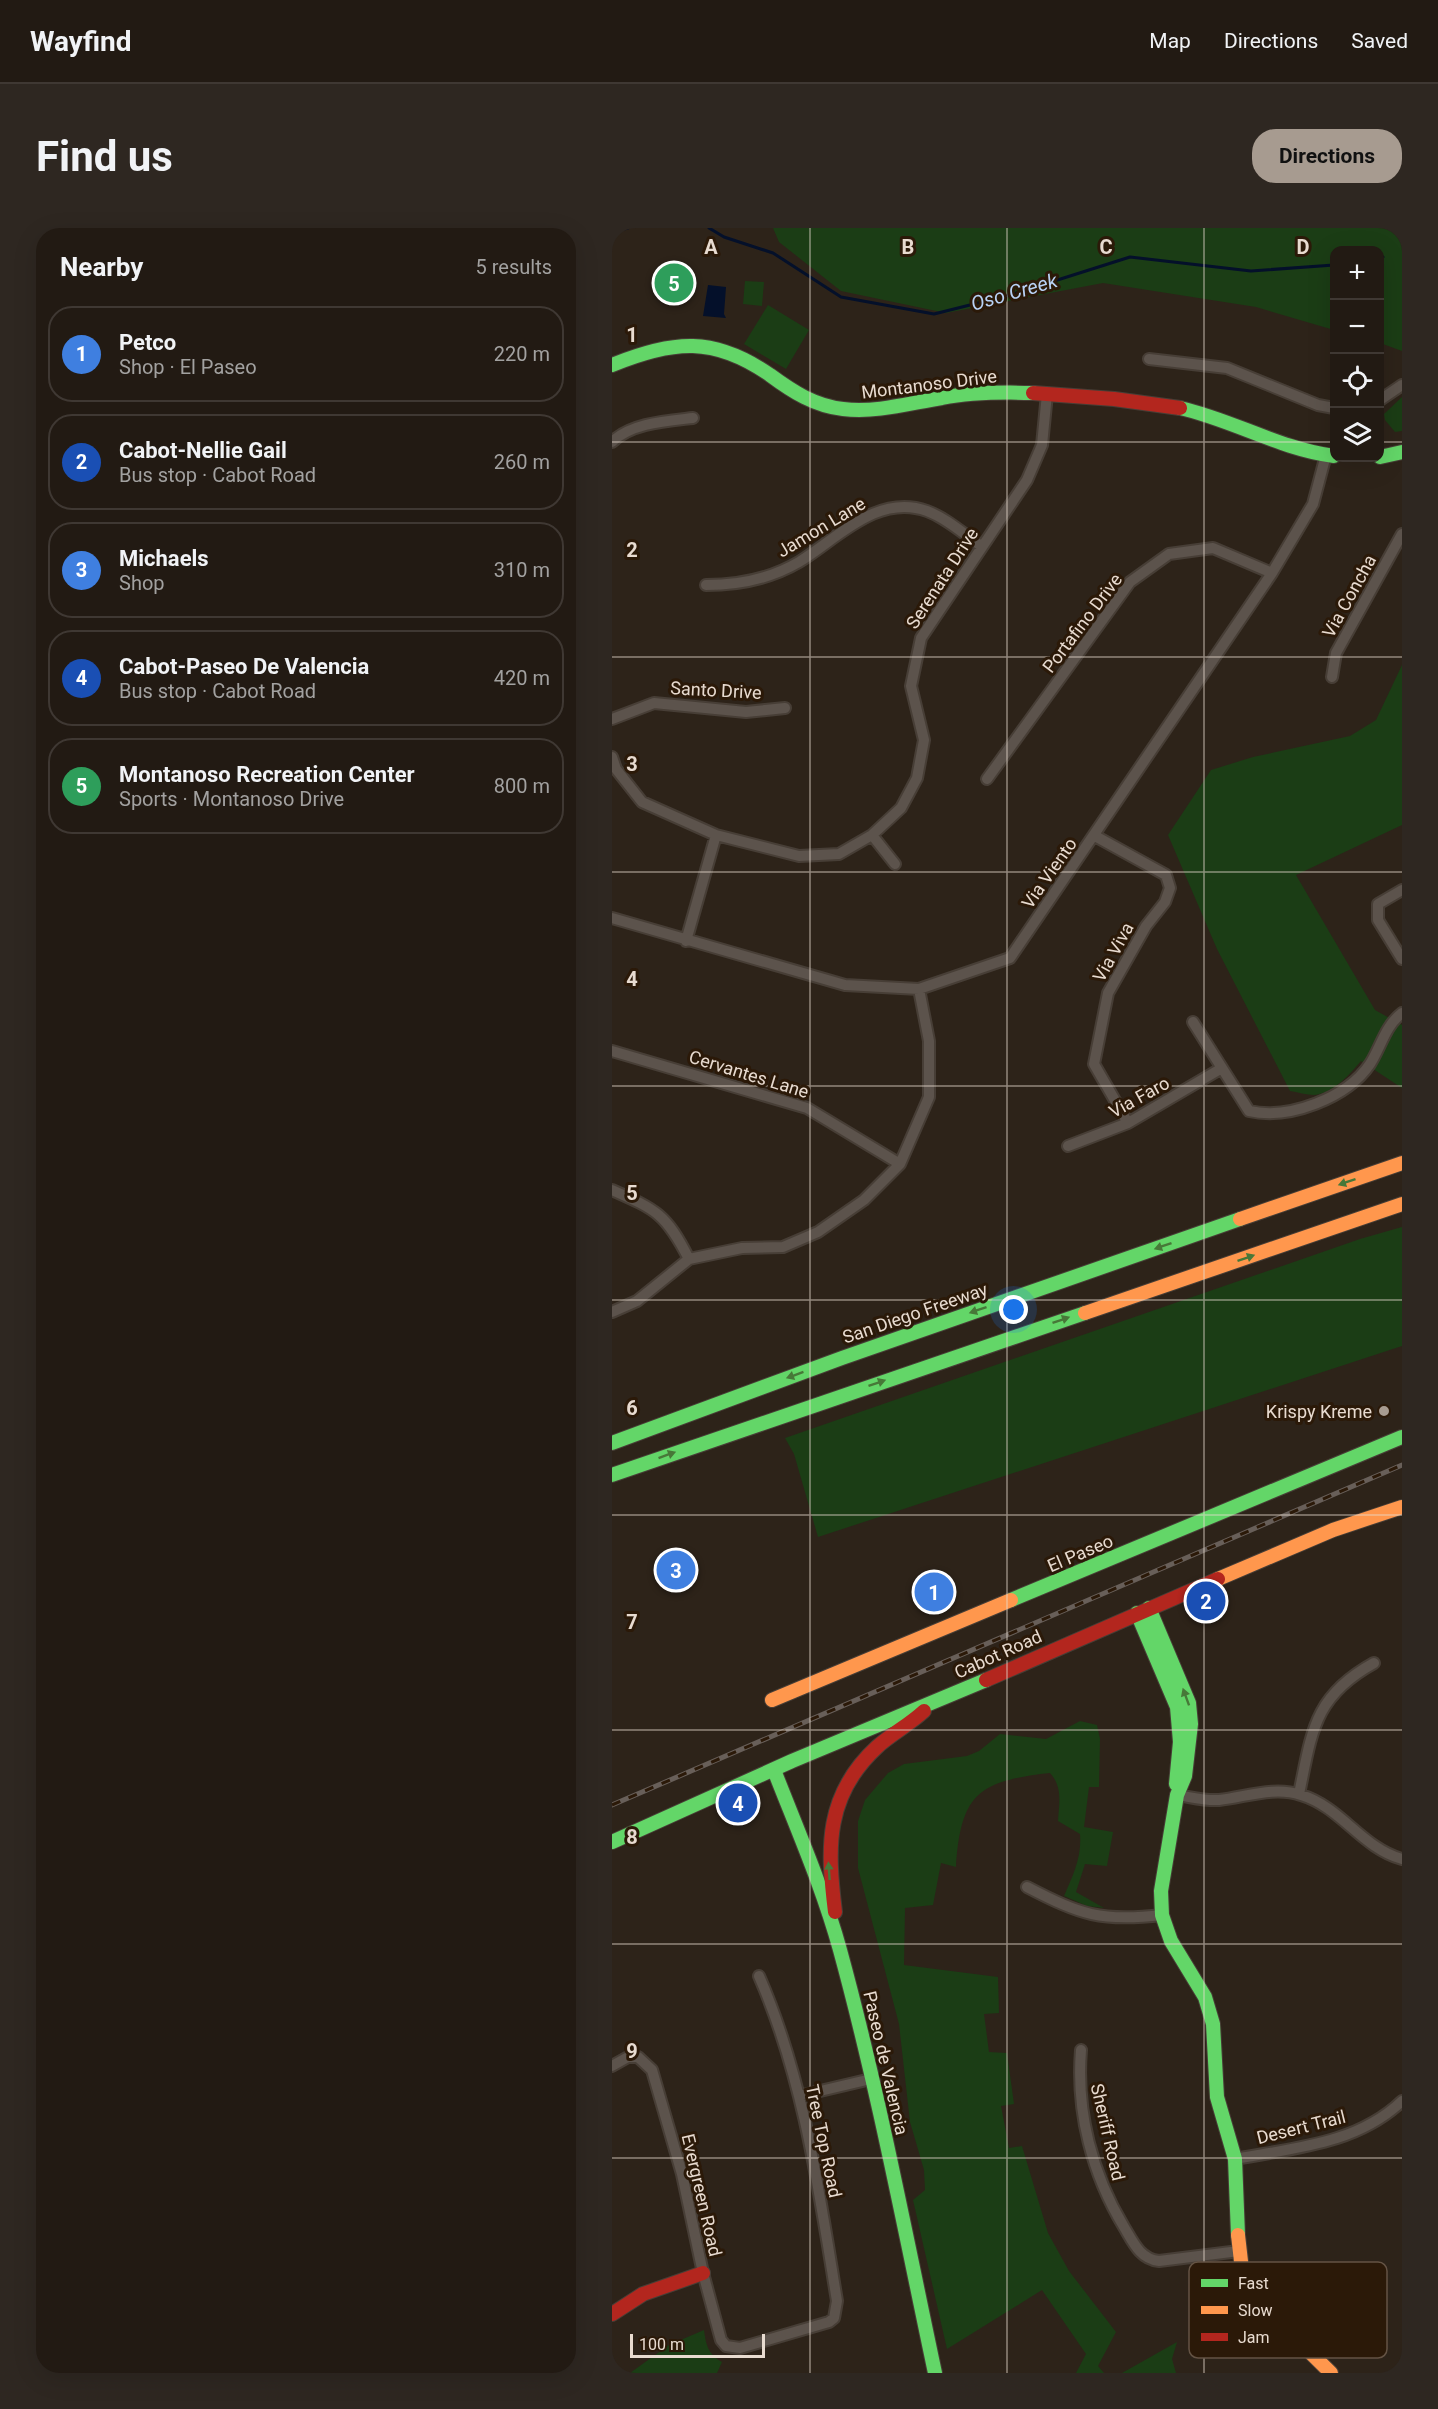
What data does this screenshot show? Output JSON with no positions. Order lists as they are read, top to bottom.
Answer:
{
  "streets": {
    "main road": [
      "Montanoso Drive",
      "San Diego Freeway",
      "El Paseo",
      "Cabot Road",
      "Paseo de Valencia"
    ],
    "street": [
      "Jamon Lane",
      "Serenata Drive",
      "Via Concha",
      "Portafino Drive",
      "Santo Drive",
      "Via Viento",
      "Via Viva",
      "Cervantes Lane",
      "Via Faro",
      "Desert Trail",
      "Sheriff Road",
      "Tree Top Road",
      "Evergreen Road"
    ]
  },
  "crossings": [
    ["Montanoso Drive", "Serenata Drive"],
    ["Montanoso Drive", "Via Viento"],
    ["Jamon Lane", "Serenata Drive"],
    ["Portafino Drive", "Via Viento"],
    ["Via Viento", "Via Viva"],
    ["Via Viva", "Via Faro"],
    ["Cabot Road", "Paseo de Valencia"],
    ["Tree Top Road", "Evergreen Road"]
  ],
  "water": ["Oso Creek"],
  "places": ["Krispy Kreme"],
  "legend": ["Fast", "Slow", "Jam"],
  "scale_bar": "100 m",
  "page": {
    "header": "Wayfind",
    "nav": ["Map", "Directions", "Saved"],
    "buttons": "Directions",
    "title": "Find us",
    "heading": ["Nearby", "5 results"],
    "map_buttons": ["+", "−"],
    "pins": [
      "5",
      "3",
      "1",
      "2",
      "4"
    ],
    "list": [
      {
        "mark": "1",
        "name": "Petco",
        "note": "Shop · El Paseo",
        "value": "220 m"
      },
      {
        "mark": "2",
        "name": "Cabot-Nellie Gail",
        "note": "Bus stop · Cabot Road",
        "value": "260 m"
      },
      {
        "mark": "3",
        "name": "Michaels",
        "note": "Shop",
        "value": "310 m"
      },
      {
        "mark": "4",
        "name": "Cabot-Paseo De Valencia",
        "note": "Bus stop · Cabot Road",
        "value": "420 m"
      },
      {
        "mark": "5",
        "name": "Montanoso Recreation Center",
        "note": "Sports · Montanoso Drive",
        "value": "800 m"
      }
    ],
    "scale": "100 m"
  },
  "grid": {
    "columns": [
      "A",
      "B",
      "C",
      "D"
    ],
    "rows": [
      "1",
      "2",
      "3",
      "4",
      "5",
      "6",
      "7",
      "8",
      "9"
    ]
  }
}
